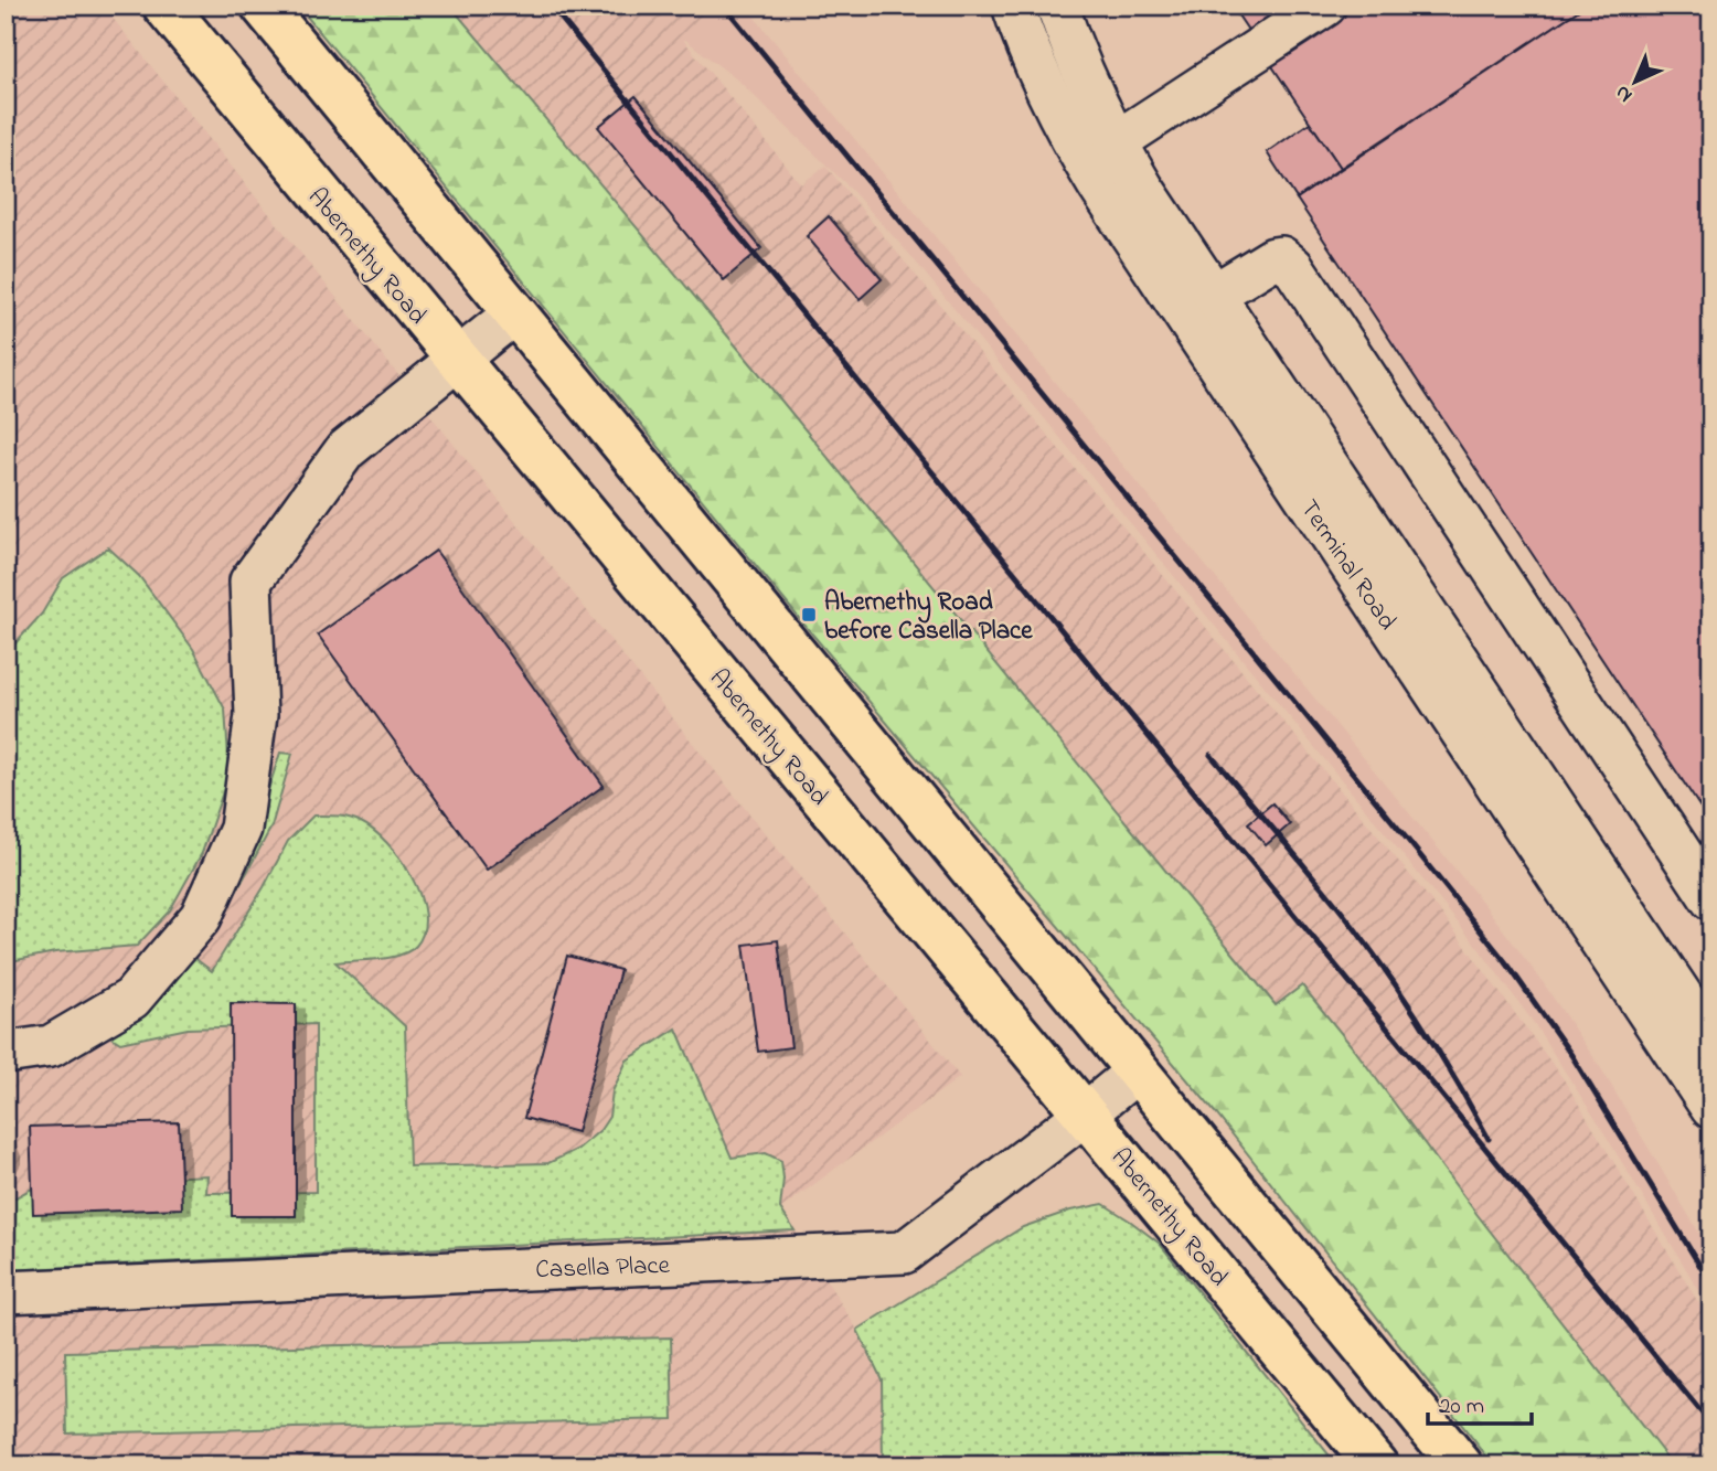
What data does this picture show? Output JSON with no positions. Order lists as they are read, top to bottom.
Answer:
{
  "streets": {
    "main road": ["Abernethy Road"],
    "street": ["Terminal Road", "Casella Place"]
  },
  "crossings": [
    ["Abernethy Road", "Casella Place"]
  ],
  "places": {
    "transit": ["Abernethy Road before Casella Place"]
  },
  "scale_bar": "20 m",
  "north": "bottom left"
}
